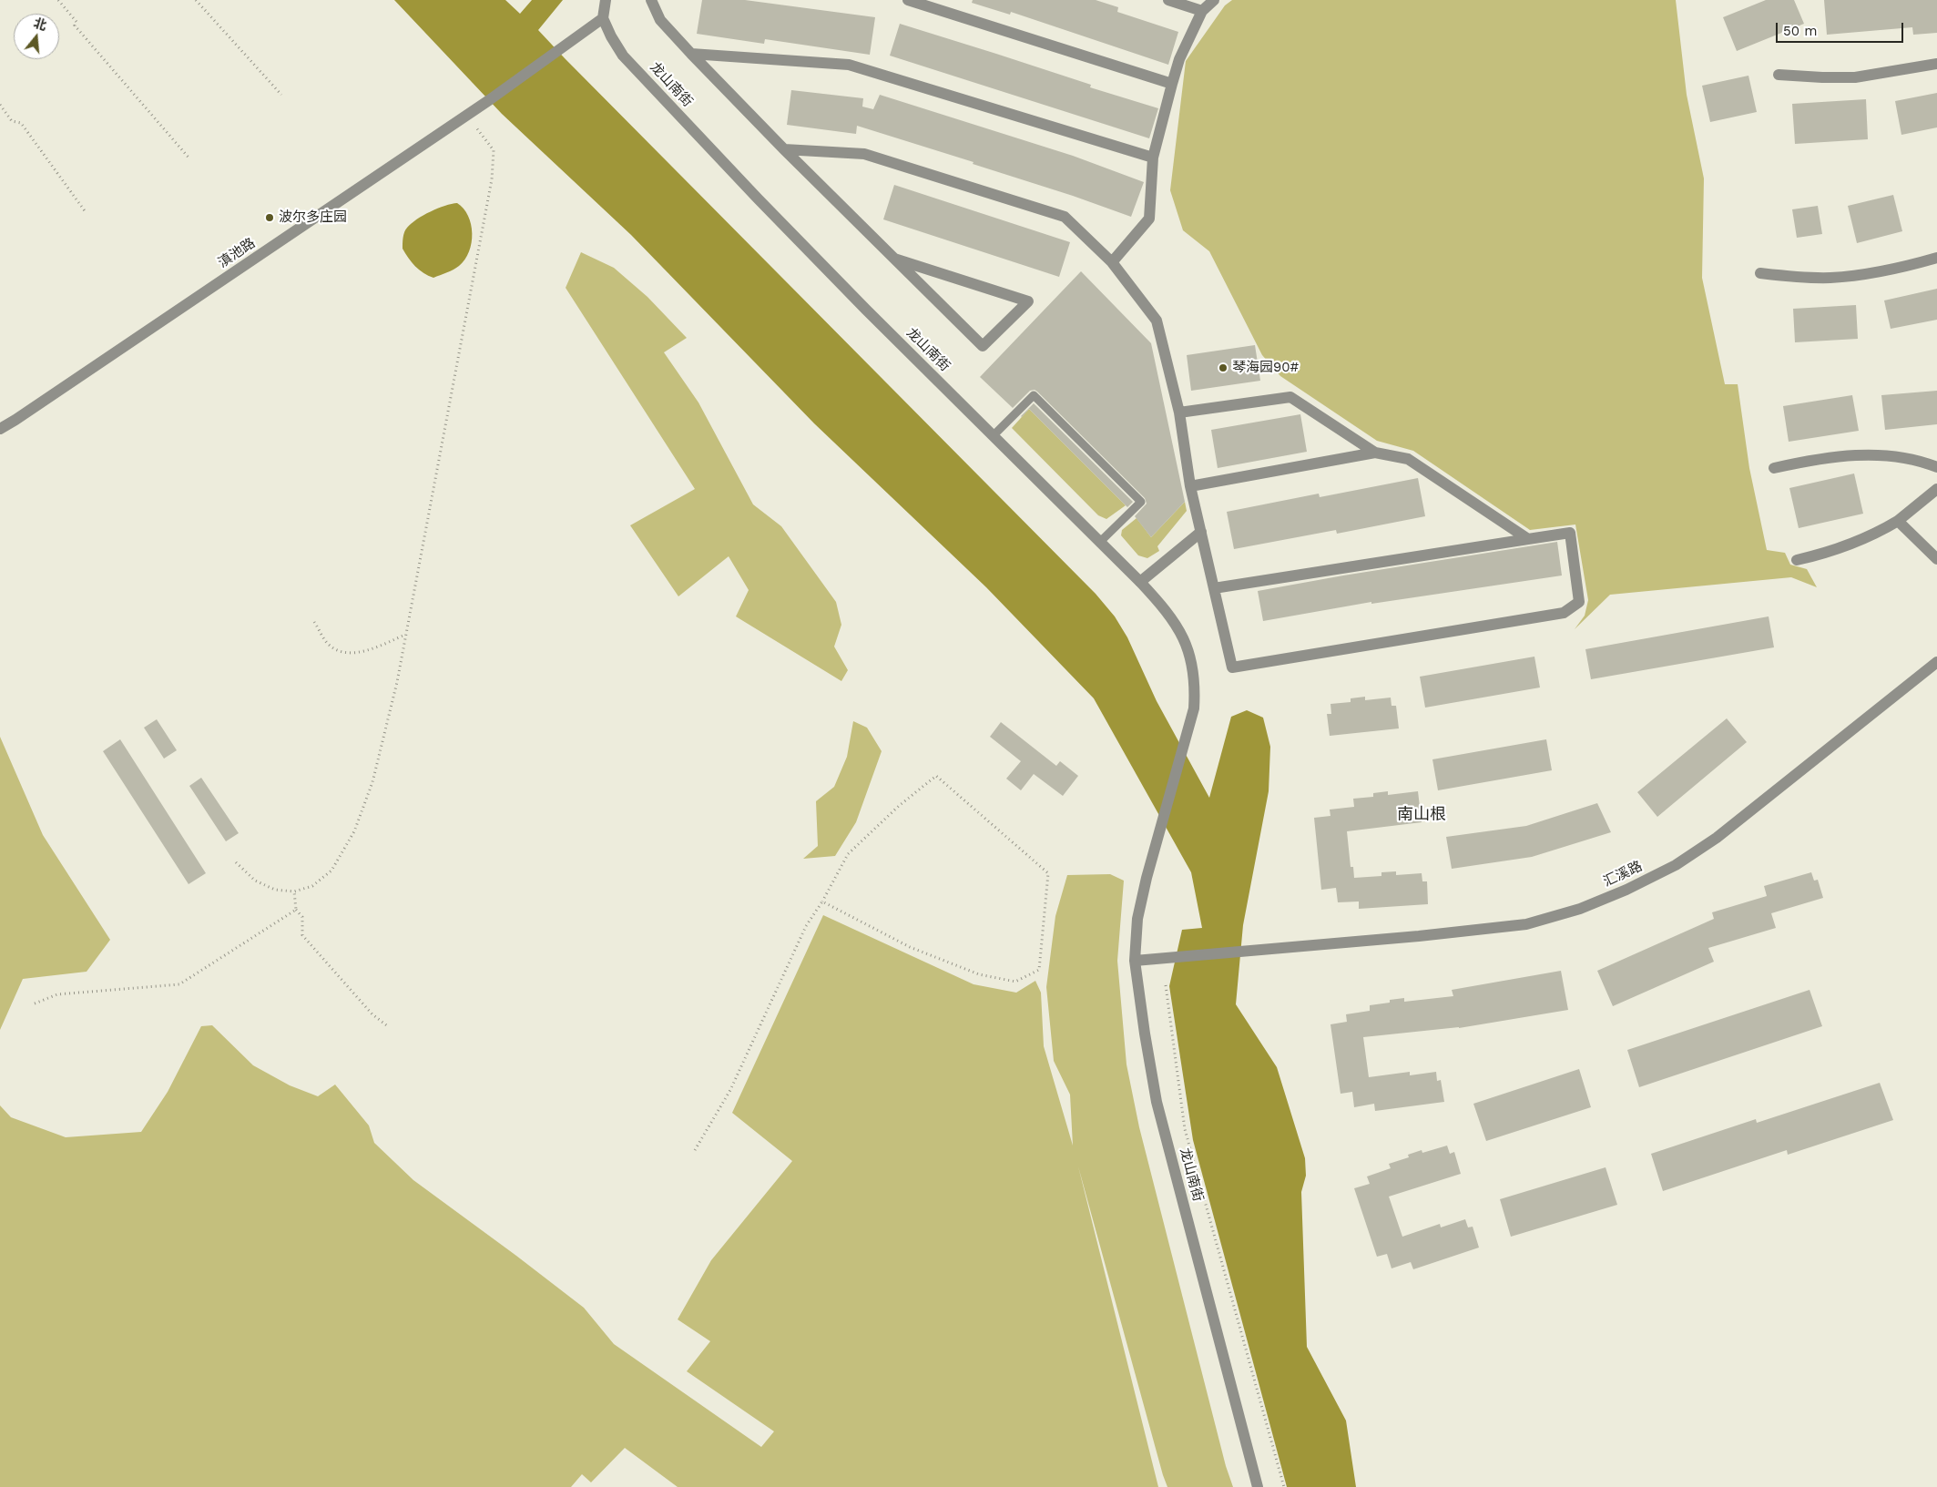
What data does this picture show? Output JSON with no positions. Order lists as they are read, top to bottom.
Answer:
{
  "streets": {
    "street": ["龙山南街", "滇池路", "汇溪路"]
  },
  "crossings": [
    ["龙山南街", "滇池路"],
    ["龙山南街", "汇溪路"]
  ],
  "districts": ["南山根"],
  "places": ["波尔多庄园", "琴海园90#"],
  "scale_bar": "50 m",
  "north": "top"
}
